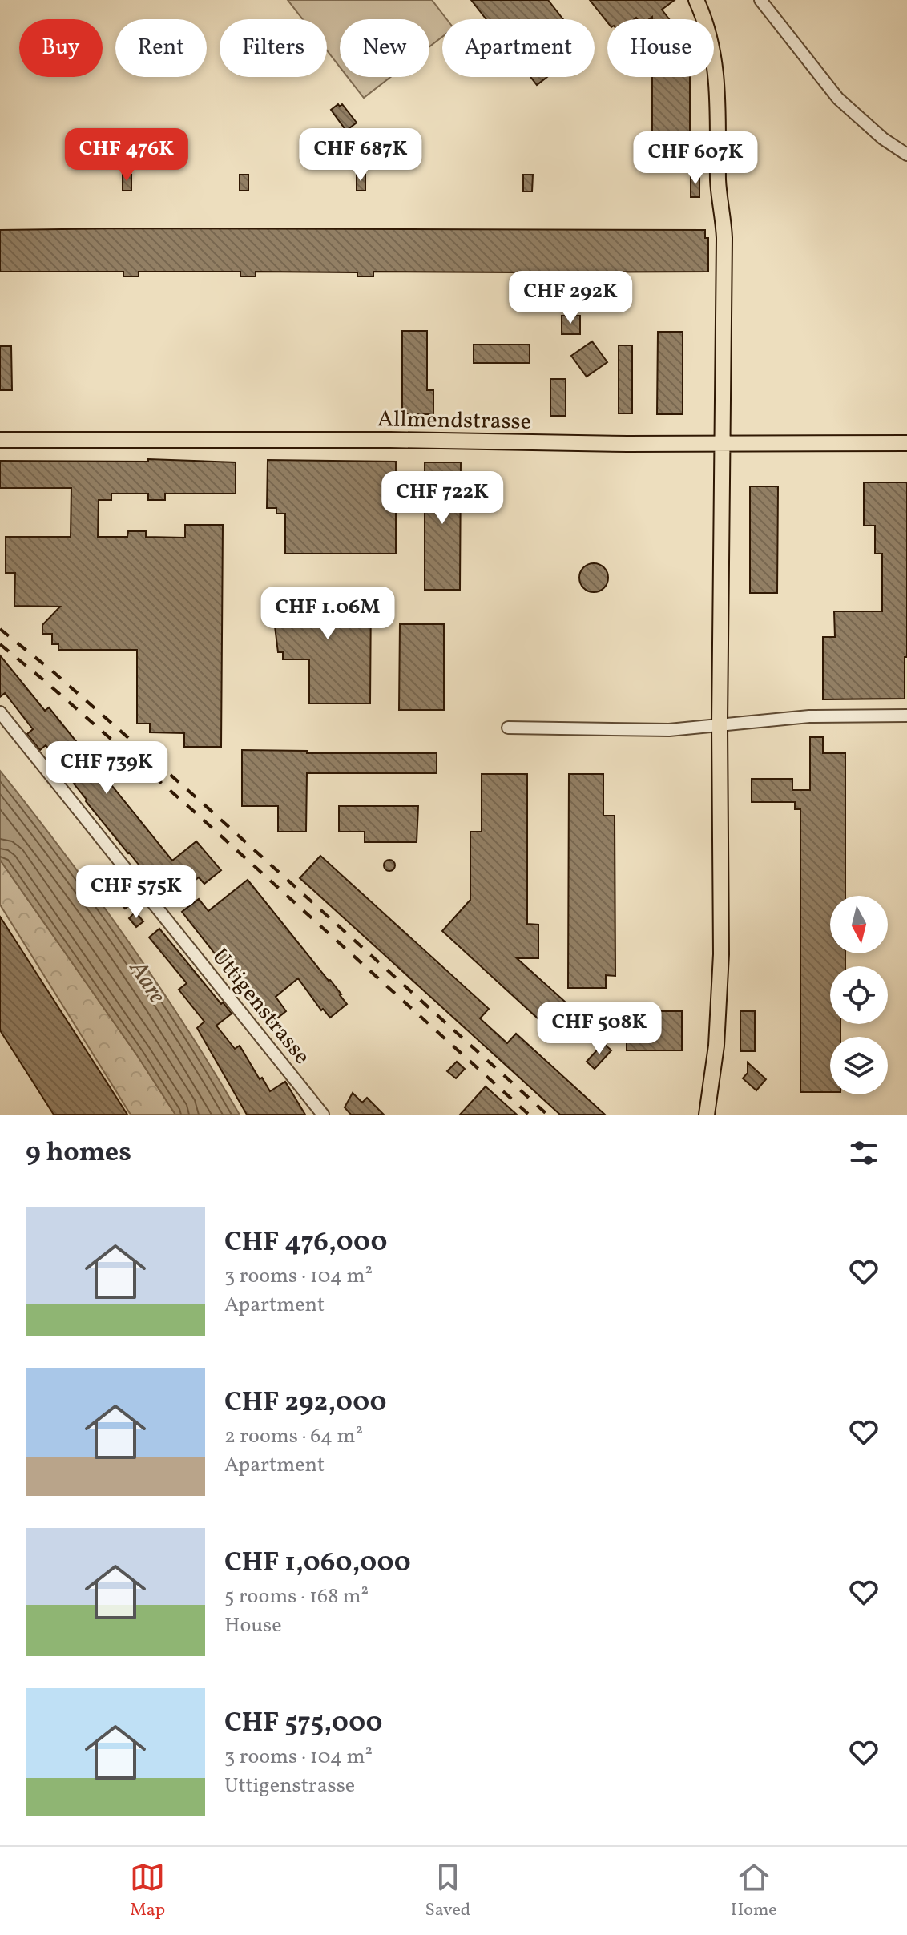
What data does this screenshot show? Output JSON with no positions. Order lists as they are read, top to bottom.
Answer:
{
  "streets": {
    "main road": ["Allmendstrasse"],
    "street": ["Uttigenstrasse"]
  },
  "water": ["Aare"],
  "north": "bottom",
  "page": {
    "chip": [
      "Buy",
      "Rent",
      "Filters",
      "New",
      "Apartment",
      "House"
    ],
    "price": [
      "CHF 476K",
      "CHF 687K",
      "CHF 607K",
      "CHF 292K",
      "CHF 722K",
      "CHF 1.06M",
      "CHF 739K",
      "CHF 575K",
      "CHF 508K"
    ],
    "heading": "9 homes",
    "list": [
      {
        "name": "CHF 476,000",
        "note": "3 rooms · 104 m² · Apartment"
      },
      {
        "name": "CHF 292,000",
        "note": "2 rooms · 64 m² · Apartment"
      },
      {
        "name": "CHF 1,060,000",
        "note": "5 rooms · 168 m² · House"
      },
      {
        "name": "CHF 575,000",
        "note": "3 rooms · 104 m² · Uttigenstrasse"
      }
    ],
    "tabs": ["Map", "Saved", "Home"]
  }
}
